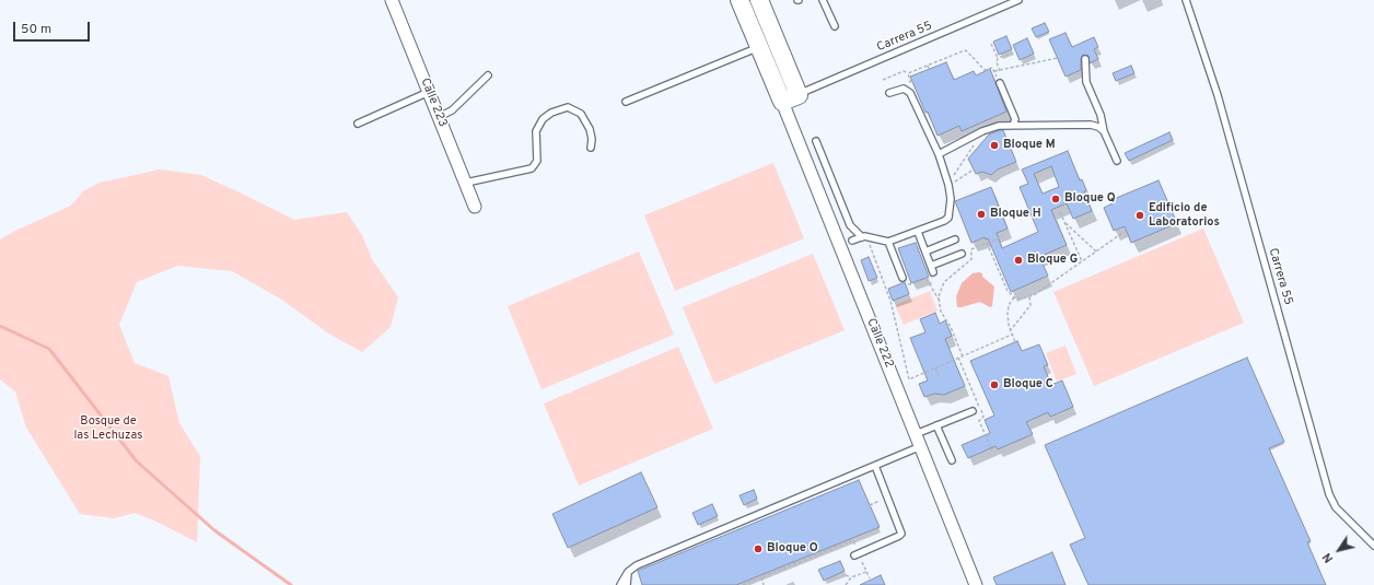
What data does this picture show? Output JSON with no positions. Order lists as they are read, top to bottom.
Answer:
{
  "streets": {
    "street": ["Calle 223", "Calle 222"],
    "lane": ["Carrera 55"]
  },
  "crossings": [
    ["Carrera 55", "Calle 222"]
  ],
  "parks": ["Bosque de las Lechuzas"],
  "places": [
    "Bloque M",
    "Bloque Q",
    "Bloque H",
    "Edificio de Laboratorios",
    "Bloque G",
    "Bloque C",
    "Bloque O"
  ],
  "scale_bar": "50 m",
  "north": "bottom left"
}
